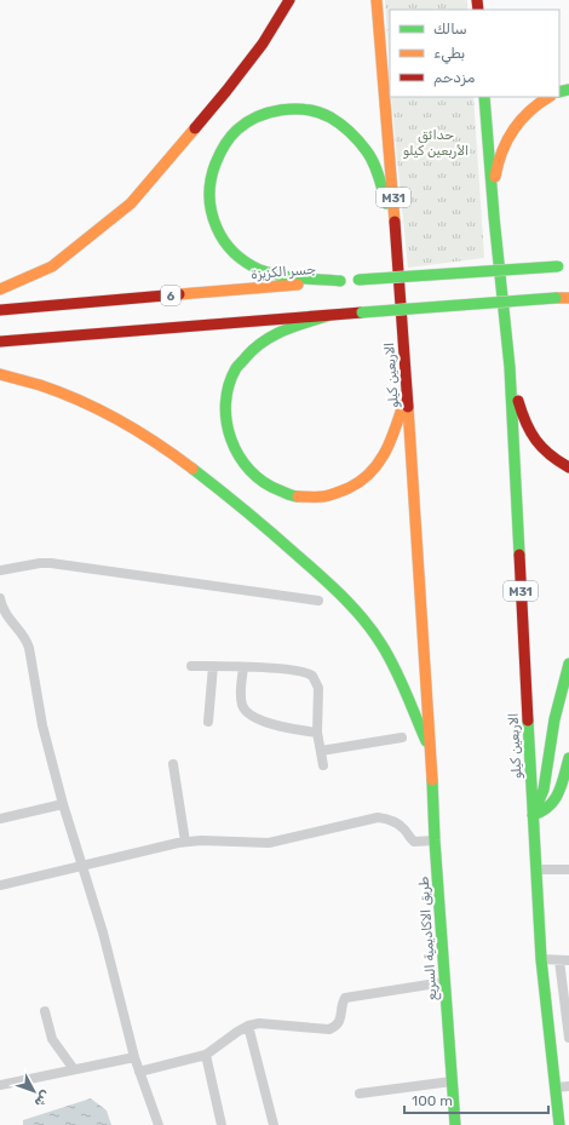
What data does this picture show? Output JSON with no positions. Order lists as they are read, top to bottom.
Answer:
{
  "streets": {
    "main road": [
      "M31",
      "جسر الكزيزة",
      "6",
      "الاربعين كيلو",
      "طريق الاكاديمية السريع"
    ]
  },
  "crossings": [
    ["الاربعين كيلو", "طريق الاكاديمية السريع"]
  ],
  "parks": ["حدائق الأربعين كيلو"],
  "legend": ["سالك", "بطيء", "مزدحم"],
  "scale_bar": "100 m",
  "north": "bottom right"
}
